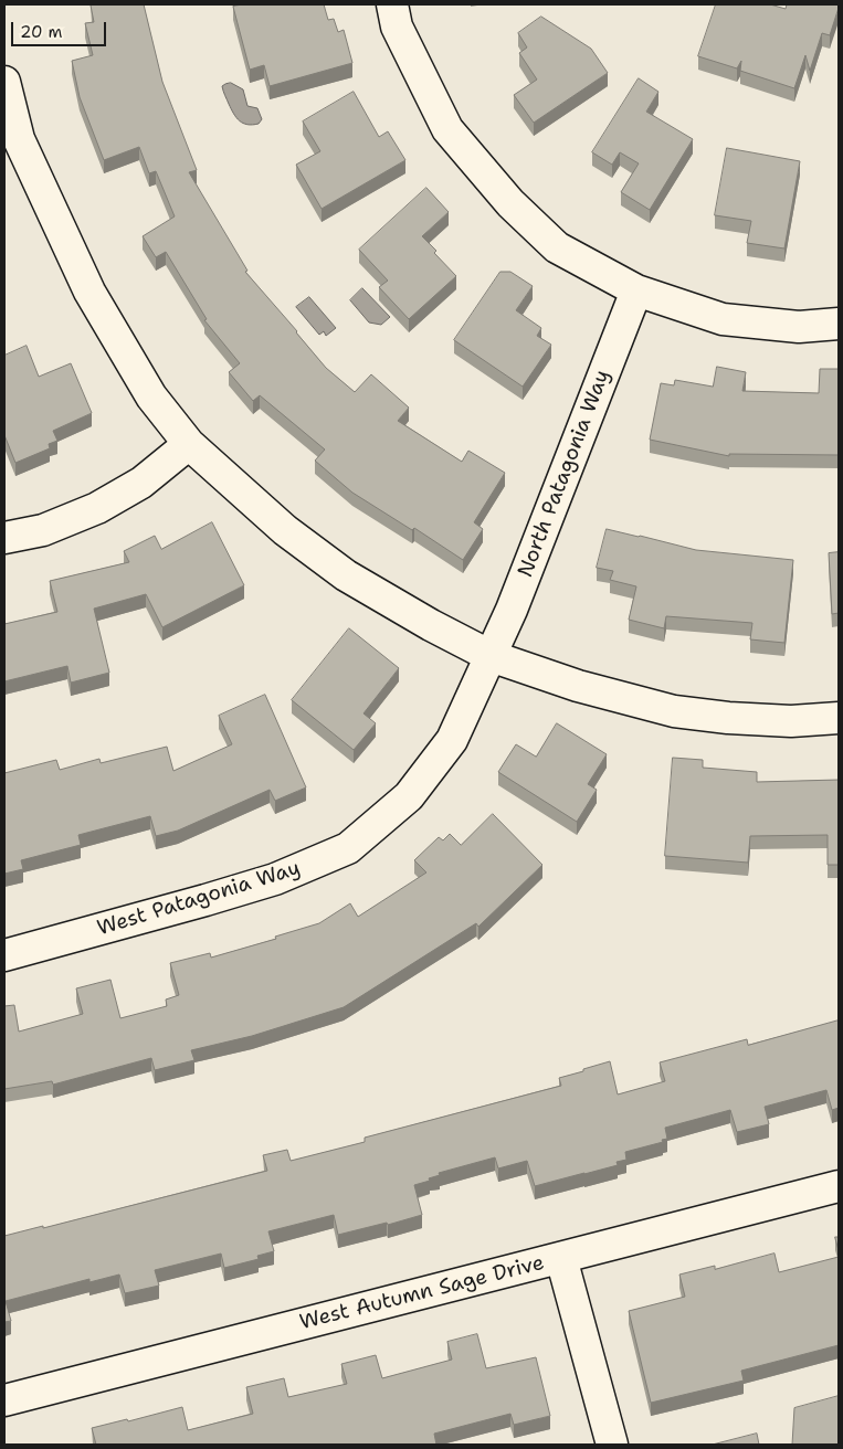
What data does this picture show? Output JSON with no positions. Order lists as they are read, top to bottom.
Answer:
{
  "streets": {
    "street": ["North Patagonia Way", "West Patagonia Way", "West Autumn Sage Drive"]
  },
  "crossings": [
    ["North Patagonia Way", "West Patagonia Way"]
  ],
  "scale_bar": "20 m"
}
